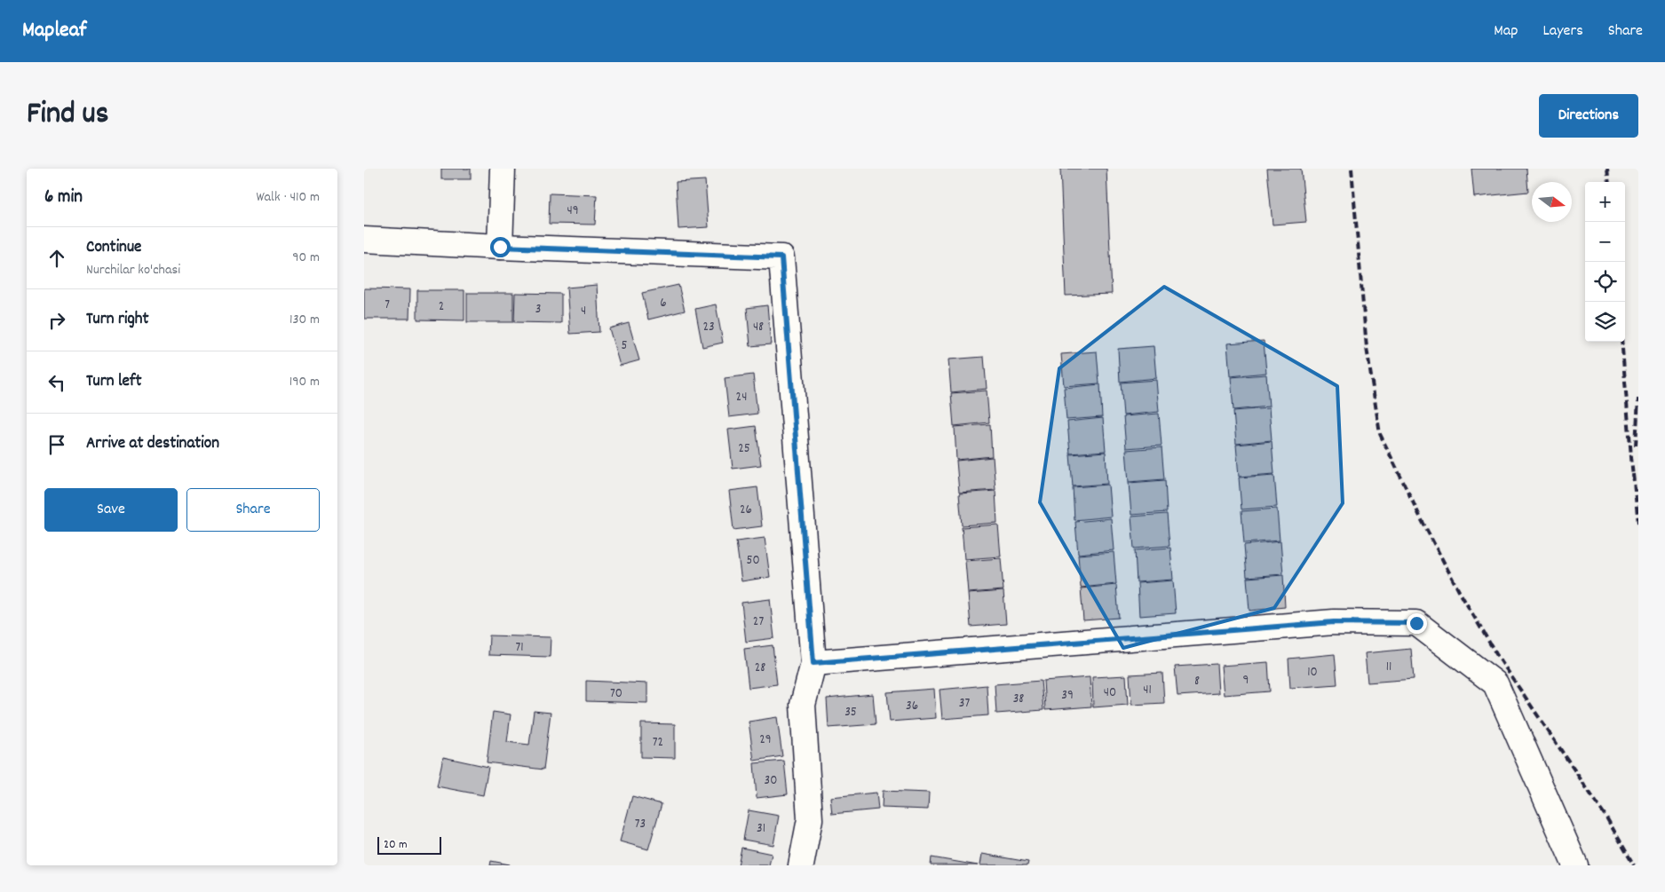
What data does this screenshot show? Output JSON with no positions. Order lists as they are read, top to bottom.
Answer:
{
  "house_numbers": [
    "49",
    "6",
    "7",
    "2",
    "3",
    "4",
    "23",
    "48",
    "5",
    "24",
    "25",
    "26",
    "50",
    "27",
    "71",
    "11",
    "28",
    "10",
    "9",
    "8",
    "41",
    "40",
    "70",
    "39",
    "38",
    "37",
    "36",
    "35",
    "29",
    "72",
    "30",
    "73",
    "31"
  ],
  "scale_bar": "20 m",
  "north": "right",
  "page": {
    "header": "Mapleaf",
    "nav": ["Map", "Layers", "Share"],
    "title": "Find us",
    "buttons": [
      "Directions",
      ["Save", "Share"]
    ],
    "heading": ["6 min", "Walk · 410 m"],
    "map_buttons": ["+", "−"],
    "list": [
      ["Continue", "Nurchilar ko'chasi", "90 m"],
      ["Turn right", "130 m"],
      ["Turn left", "190 m"],
      "Arrive at destination"
    ],
    "scale": "20 m"
  }
}
